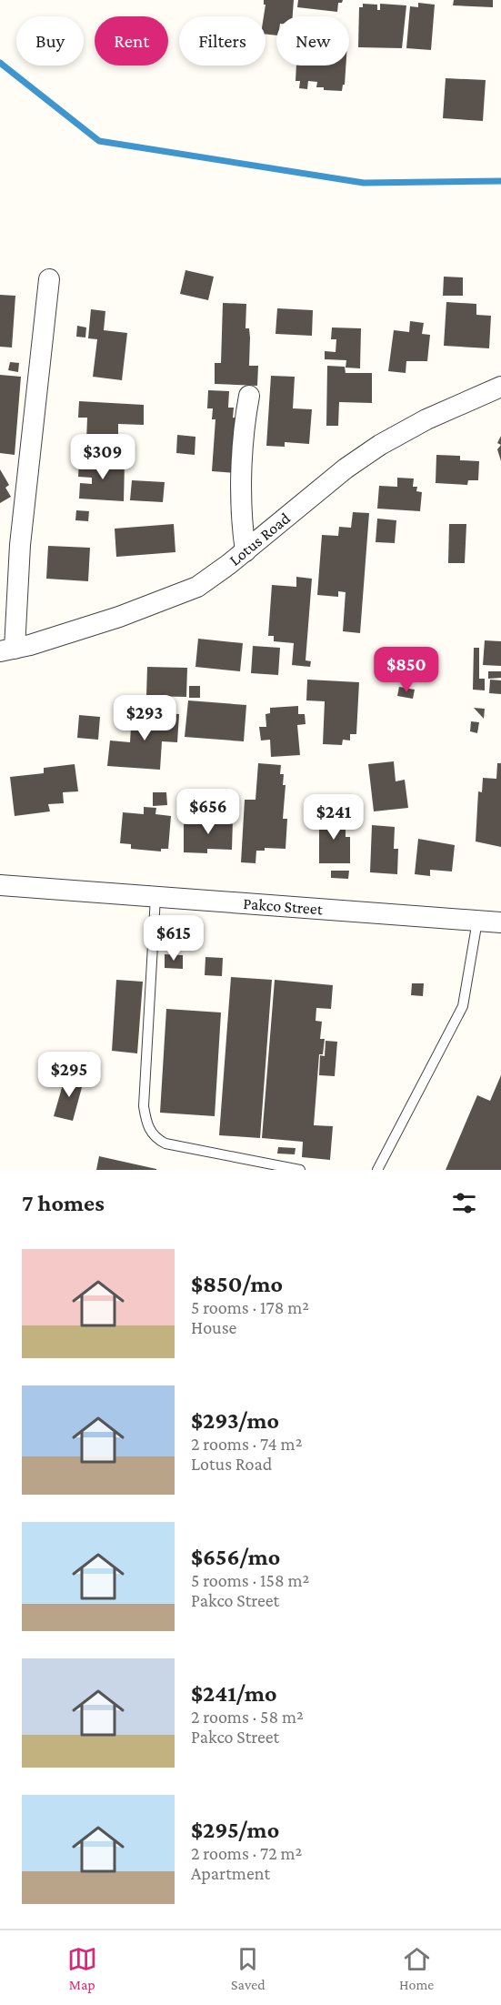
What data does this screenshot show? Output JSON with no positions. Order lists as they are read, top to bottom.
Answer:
{
  "streets": {
    "street": ["Lotus Road", "Pakco Street"]
  },
  "page": {
    "chip": [
      "Buy",
      "Rent",
      "Filters",
      "New"
    ],
    "price": [
      "$309",
      "$850",
      "$293",
      "$656",
      "$241",
      "$615",
      "$295"
    ],
    "heading": "7 homes",
    "list": [
      {
        "name": "$850/mo",
        "note": "5 rooms · 178 m² · House"
      },
      {
        "name": "$293/mo",
        "note": "2 rooms · 74 m² · Lotus Road"
      },
      {
        "name": "$656/mo",
        "note": "5 rooms · 158 m² · Pakco Street"
      },
      {
        "name": "$241/mo",
        "note": "2 rooms · 58 m² · Pakco Street"
      },
      {
        "name": "$295/mo",
        "note": "2 rooms · 72 m² · Apartment"
      }
    ],
    "tabs": ["Map", "Saved", "Home"]
  }
}
